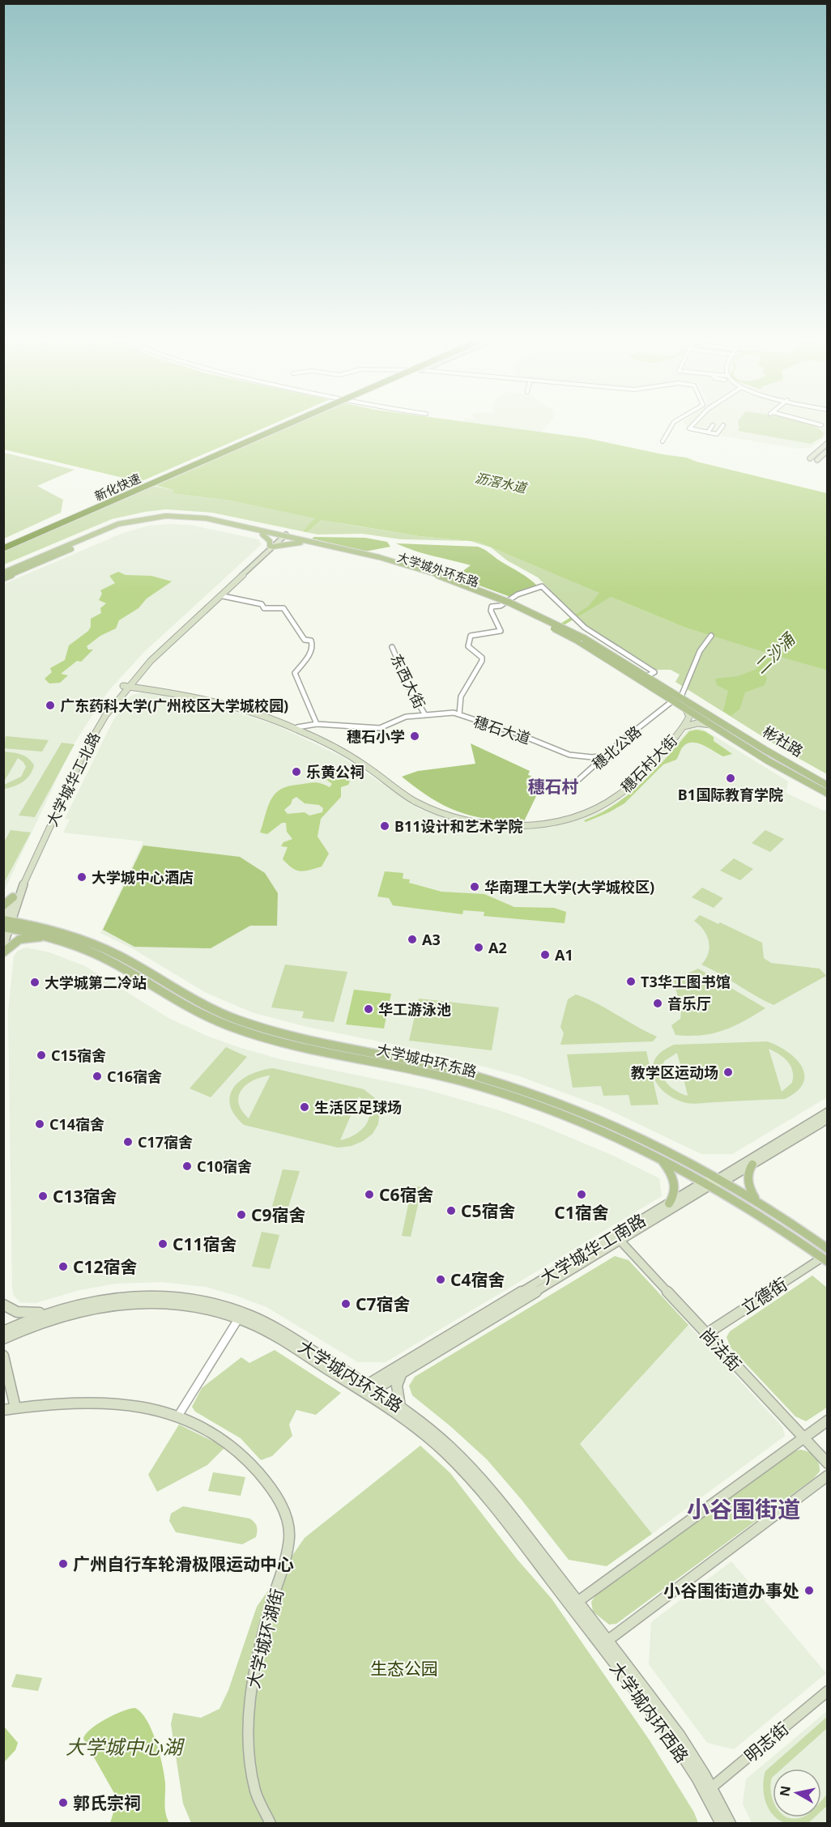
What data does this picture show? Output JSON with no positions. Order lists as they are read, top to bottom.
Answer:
{
  "streets": {
    "highway": ["新化快速"],
    "main road": [
      "大学城外环东路",
      "彬社路",
      "穗石村大街",
      "大学城华工北路",
      "大学城中环东路",
      "大学城华工南路",
      "立德街",
      "尚法街",
      "大学城内环东路",
      "大学城环湖街",
      "大学城内环西路",
      "明志街"
    ],
    "street": ["东西大街", "穗石大道", "穗北公路"]
  },
  "crossings": [
    ["大学城外环东路", "穗石大道"],
    ["大学城外环东路", "彬社路"],
    ["大学城外环东路", "穗北公路"],
    ["大学城外环东路", "穗石村大街"],
    ["大学城外环东路", "大学城华工北路"],
    ["穗石大道", "穗北公路"],
    ["穗石村大街", "大学城华工北路"],
    ["大学城华工北路", "大学城中环东路"],
    ["大学城中环东路", "大学城华工南路"],
    ["大学城中环东路", "立德街"],
    ["大学城华工南路", "尚法街"],
    ["大学城华工南路", "大学城内环东路"],
    ["立德街", "尚法街"],
    ["大学城内环东路", "大学城内环西路"],
    ["大学城内环西路", "明志街"]
  ],
  "districts": ["穗石村", "小谷围街道"],
  "water": ["沥滘水道", "二沙涌", "大学城中心湖"],
  "parks": ["生态公园"],
  "places": [
    "广东药科大学(广州校区大学城校园)",
    "穗石小学",
    "乐黄公祠",
    "B1国际教育学院",
    "B11设计和艺术学院",
    "大学城中心酒店",
    "华南理工大学(大学城校区)",
    "A3",
    "A2",
    "A1",
    "T3华工图书馆",
    "大学城第二冷站",
    "音乐厅",
    "华工游泳池",
    "C15宿舍",
    "教学区运动场",
    "C16宿舍",
    "生活区足球场",
    "C14宿舍",
    "C17宿舍",
    "C10宿舍",
    "C6宿舍",
    "C1宿舍",
    "C13宿舍",
    "C5宿舍",
    "C9宿舍",
    "C11宿舍",
    "C12宿舍",
    "C4宿舍",
    "C7宿舍",
    "广州自行车轮滑极限运动中心",
    "小谷围街道办事处",
    "郭氏宗祠"
  ],
  "north": "left"
}
